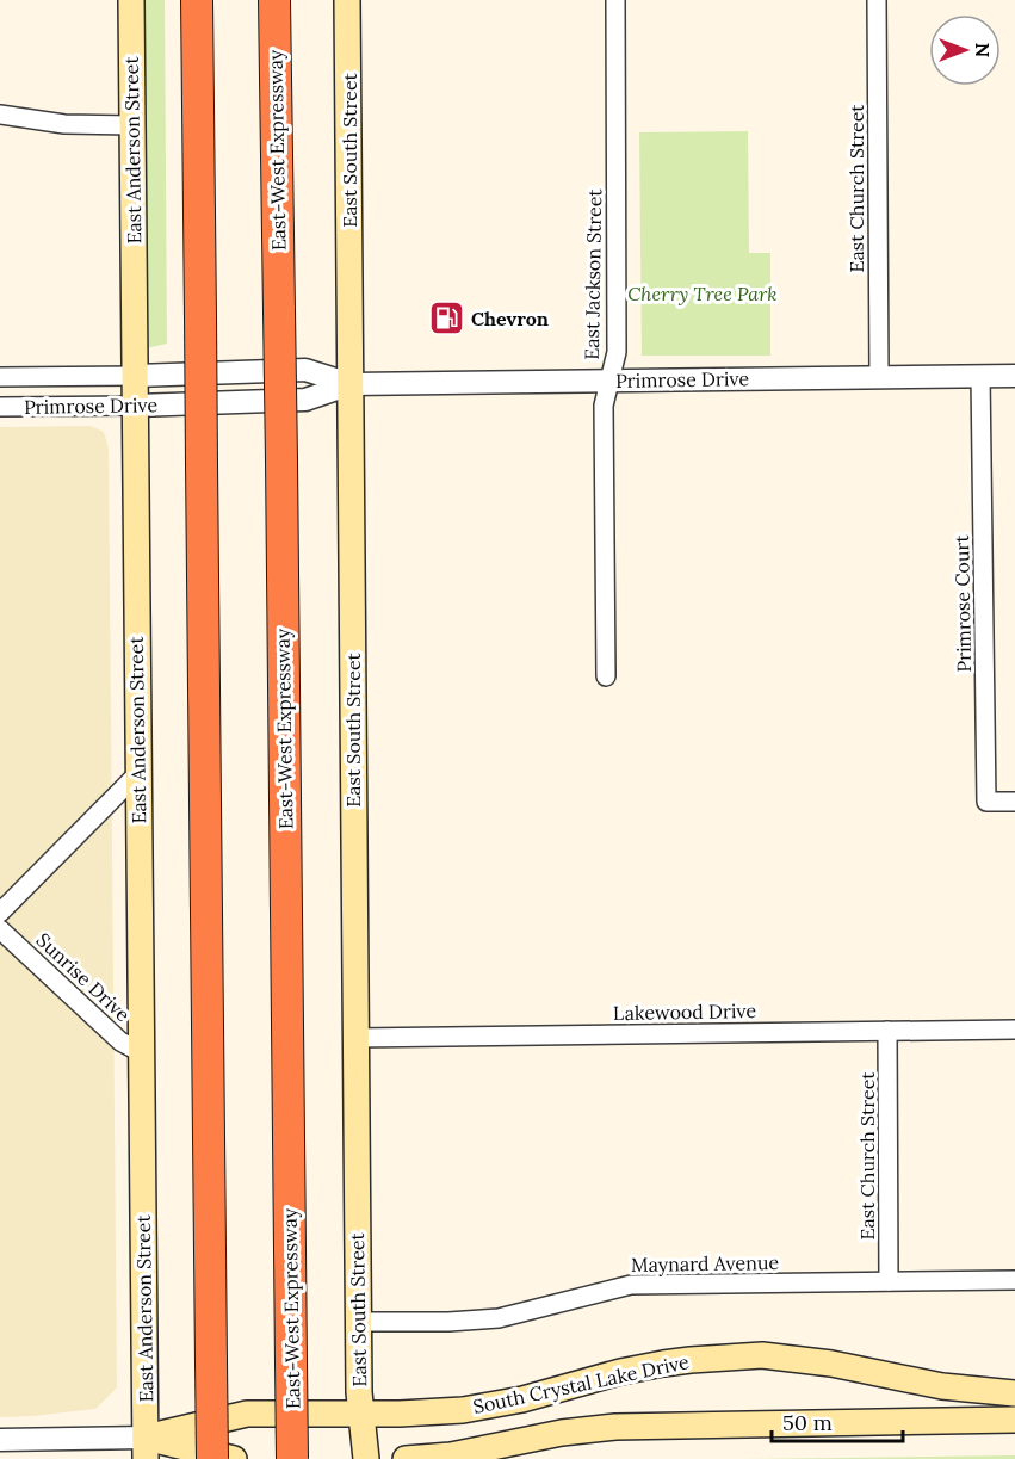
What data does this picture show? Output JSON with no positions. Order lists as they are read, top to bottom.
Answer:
{
  "streets": {
    "highway": ["East-West Expressway"],
    "main road": ["East Anderson Street", "East South Street", "South Crystal Lake Drive"],
    "street": [
      "East Church Street",
      "East Jackson Street",
      "Primrose Drive",
      "Primrose Court",
      "Sunrise Drive",
      "Lakewood Drive",
      "Maynard Avenue"
    ]
  },
  "crossings": [
    ["East Anderson Street", "Primrose Drive"],
    ["East Anderson Street", "Sunrise Drive"],
    ["East Anderson Street", "South Crystal Lake Drive"],
    ["East South Street", "Primrose Drive"],
    ["East South Street", "Lakewood Drive"],
    ["East South Street", "Maynard Avenue"],
    ["East South Street", "South Crystal Lake Drive"],
    ["East Church Street", "Primrose Drive"],
    ["East Church Street", "Lakewood Drive"],
    ["East Church Street", "Maynard Avenue"],
    ["East Jackson Street", "Primrose Drive"],
    ["Primrose Drive", "Primrose Court"]
  ],
  "parks": ["Cherry Tree Park"],
  "places": {
    "fuel station": ["Chevron"]
  },
  "scale_bar": "50 m",
  "north": "right"
}
